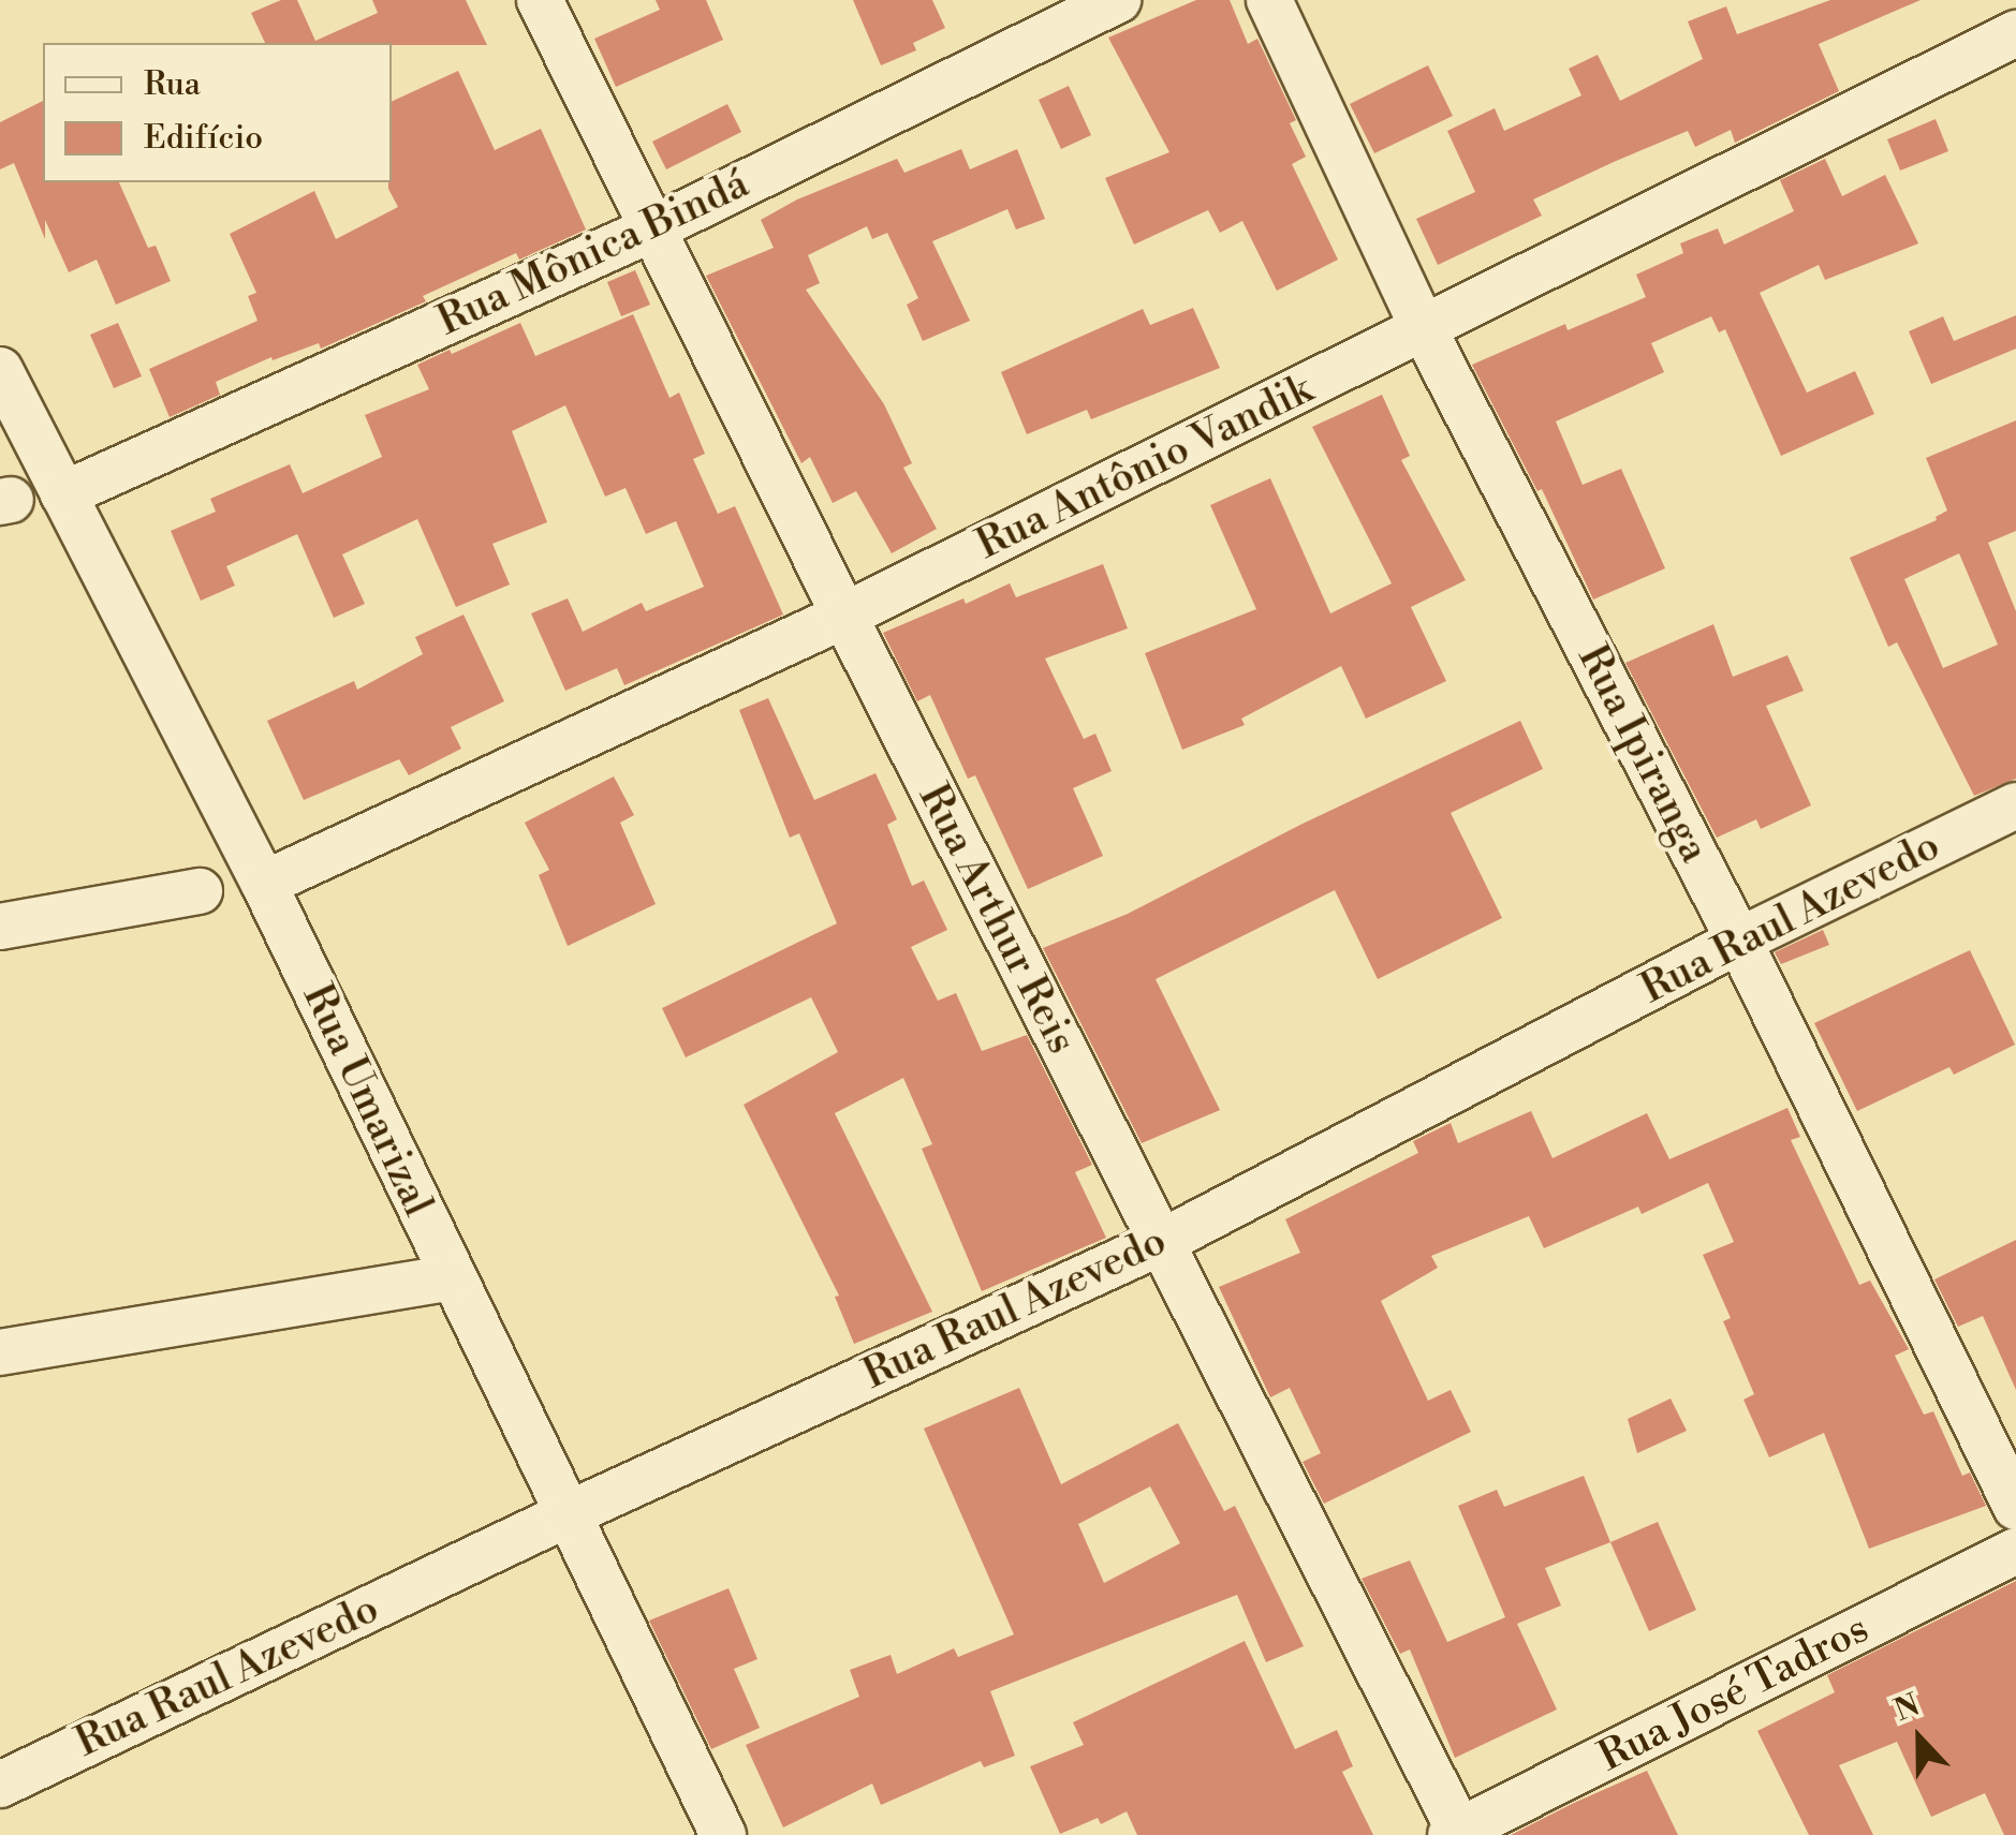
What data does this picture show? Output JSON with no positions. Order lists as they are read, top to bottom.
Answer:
{
  "streets": {
    "street": [
      "Rua Mônica Bindá",
      "Rua Antônio Vandik",
      "Rua Ipiranga",
      "Rua Raul Azevedo",
      "Rua Arthur Reis",
      "Rua Umarizal",
      "Rua José Tadros"
    ]
  },
  "crossings": [
    ["Rua Mônica Bindá", "Rua Arthur Reis"],
    ["Rua Mônica Bindá", "Rua Umarizal"],
    ["Rua Antônio Vandik", "Rua Ipiranga"],
    ["Rua Antônio Vandik", "Rua Arthur Reis"],
    ["Rua Antônio Vandik", "Rua Umarizal"],
    ["Rua Ipiranga", "Rua Raul Azevedo"],
    ["Rua Raul Azevedo", "Rua Arthur Reis"],
    ["Rua Raul Azevedo", "Rua Umarizal"],
    ["Rua Arthur Reis", "Rua José Tadros"]
  ],
  "legend": ["Rua", "Edifício"],
  "north": "top"
}
